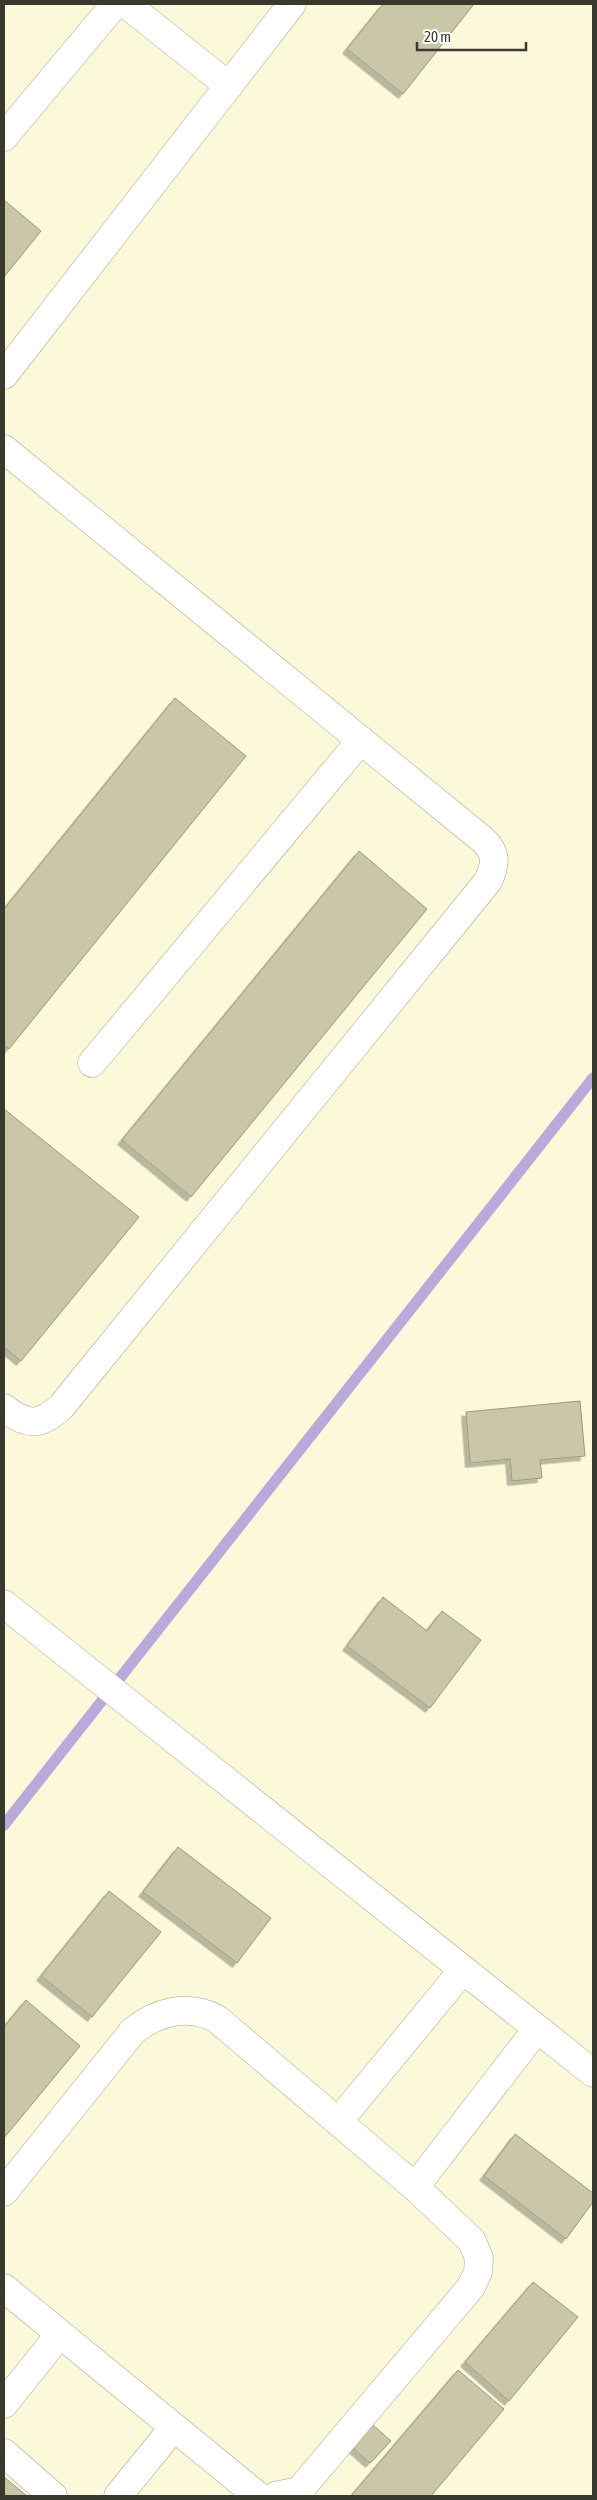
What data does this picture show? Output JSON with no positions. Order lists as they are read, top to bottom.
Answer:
{
  "scale_bar": "20 m"
}
